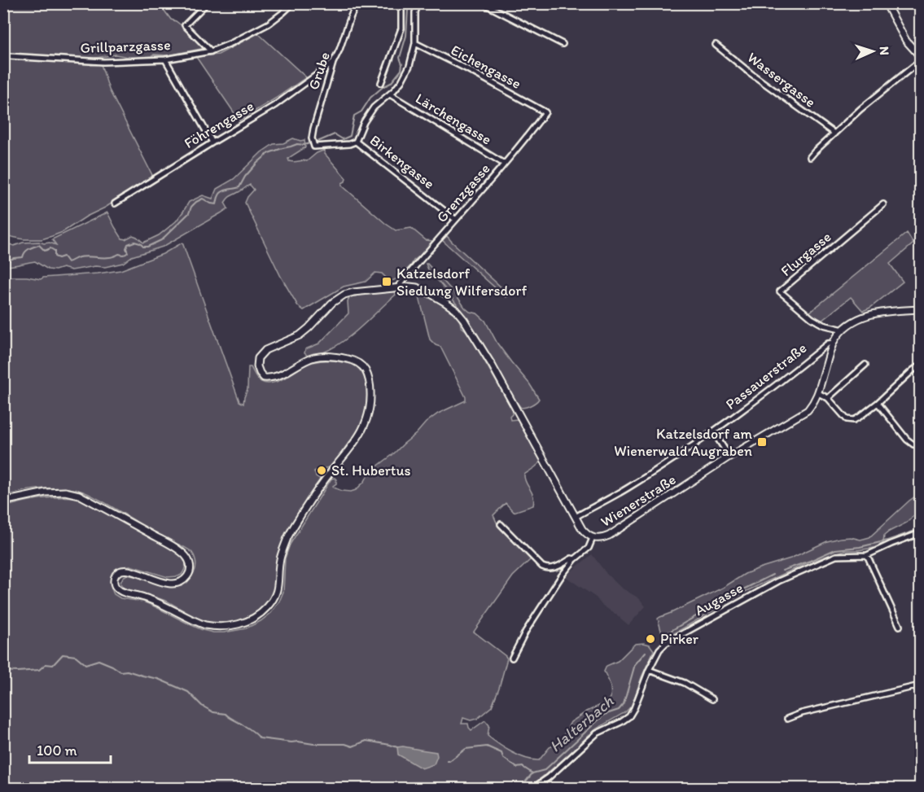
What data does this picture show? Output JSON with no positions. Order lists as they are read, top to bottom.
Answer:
{
  "streets": {
    "street": [
      "Grillparzgasse",
      "Eichengasse",
      "Grube",
      "Wassergasse",
      "Lärchengasse",
      "Föhrengasse",
      "Birkengasse",
      "Grenzgasse",
      "Flurgasse",
      "Passauerstraße",
      "Wienerstraße",
      "Augasse"
    ]
  },
  "crossings": [
    ["Eichengasse", "Grenzgasse"],
    ["Grube", "Föhrengasse"],
    ["Grube", "Birkengasse"],
    ["Lärchengasse", "Grenzgasse"],
    ["Birkengasse", "Grenzgasse"],
    ["Grenzgasse", "Wienerstraße"],
    ["Flurgasse", "Wienerstraße"],
    ["Passauerstraße", "Wienerstraße"]
  ],
  "water": ["Halterbach"],
  "places": {
    "transit": ["Katzelsdorf Siedlung Wilfersdorf", "Katzelsdorf am Wienerwald Augraben"],
    "other": ["St. Hubertus", "Pirker"]
  },
  "scale_bar": "100 m",
  "north": "right"
}
